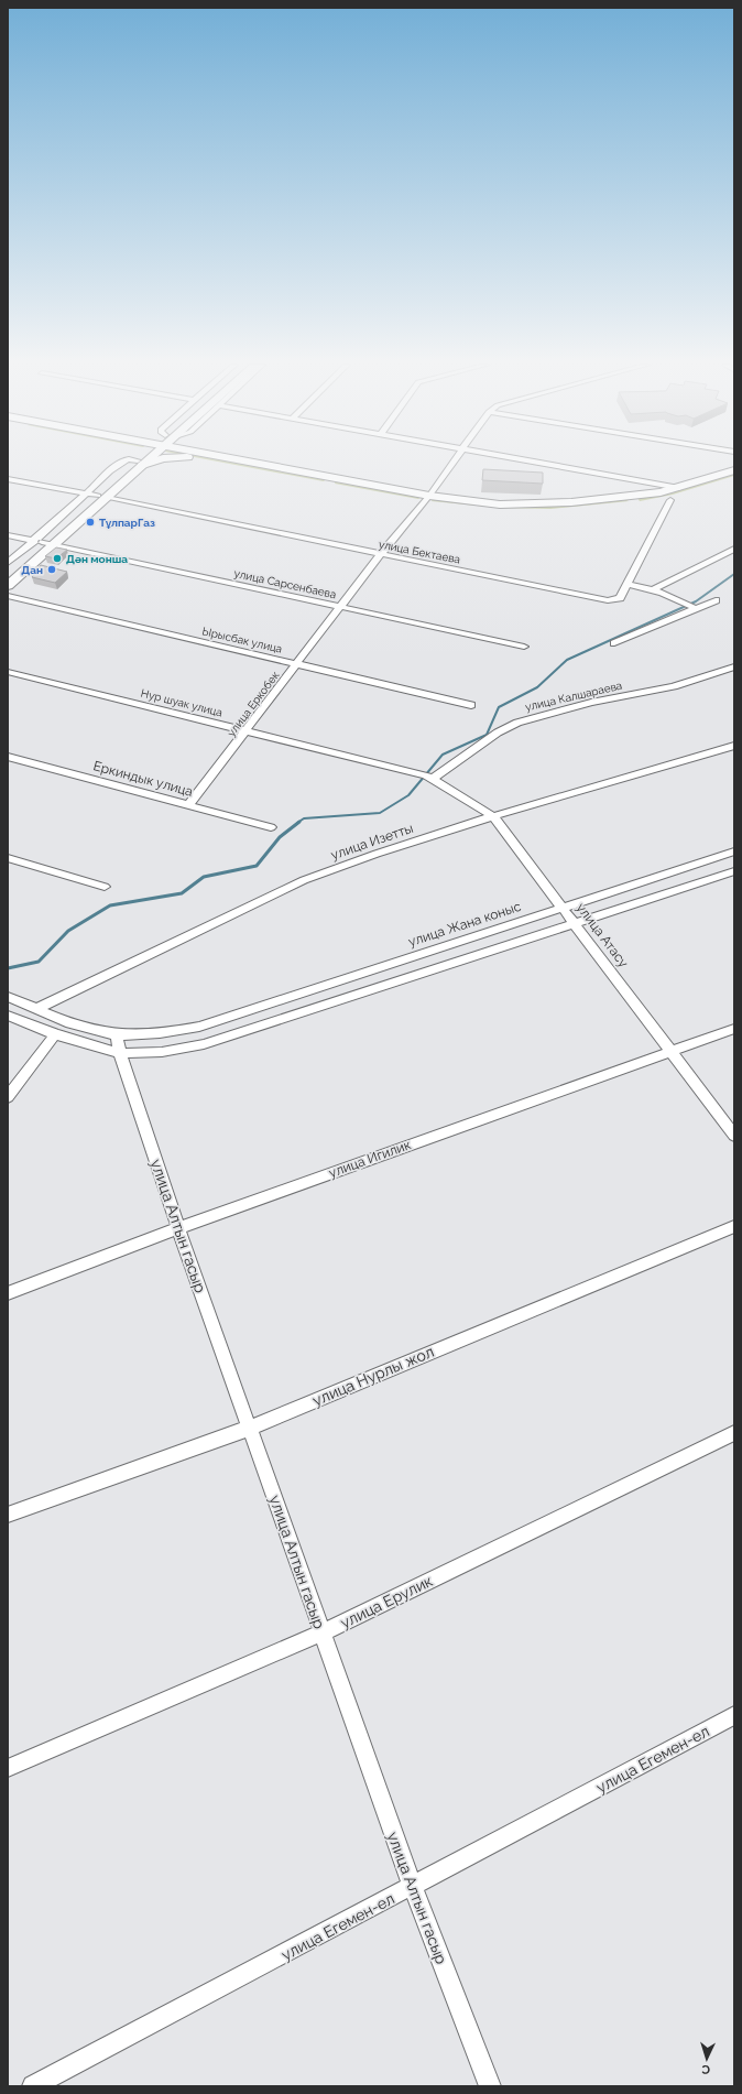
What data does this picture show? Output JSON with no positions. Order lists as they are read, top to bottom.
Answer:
{
  "streets": {
    "street": [
      "улица Бектаева",
      "улица Сарсенбаева",
      "Ырысбак улица",
      "улица Калшараева",
      "Нур шуак улица",
      "улица Еркобек",
      "Еркиндык улица",
      "улица Изетты",
      "улица Жана коныс",
      "улица Атасу",
      "улица Игилик",
      "улица Алтын гасыр",
      "улица Нурлы жол",
      "улица Ерулик",
      "улица Егемен-ел"
    ]
  },
  "crossings": [
    ["улица Бектаева", "улица Еркобек"],
    ["улица Сарсенбаева", "улица Еркобек"],
    ["Ырысбак улица", "улица Еркобек"],
    ["улица Калшараева", "Нур шуак улица"],
    ["улица Калшараева", "улица Атасу"],
    ["Нур шуак улица", "улица Еркобек"],
    ["Нур шуак улица", "улица Атасу"],
    ["улица Еркобек", "Еркиндык улица"],
    ["улица Изетты", "улица Жана коныс"],
    ["улица Изетты", "улица Атасу"],
    ["улица Жана коныс", "улица Атасу"],
    ["улица Жана коныс", "улица Алтын гасыр"],
    ["улица Атасу", "улица Игилик"],
    ["улица Игилик", "улица Алтын гасыр"],
    ["улица Алтын гасыр", "улица Нурлы жол"],
    ["улица Алтын гасыр", "улица Ерулик"],
    ["улица Алтын гасыр", "улица Егемен-ел"]
  ],
  "places": ["ТұлпарГаз", "Дән монша", "Дан"],
  "north": "bottom"
}
